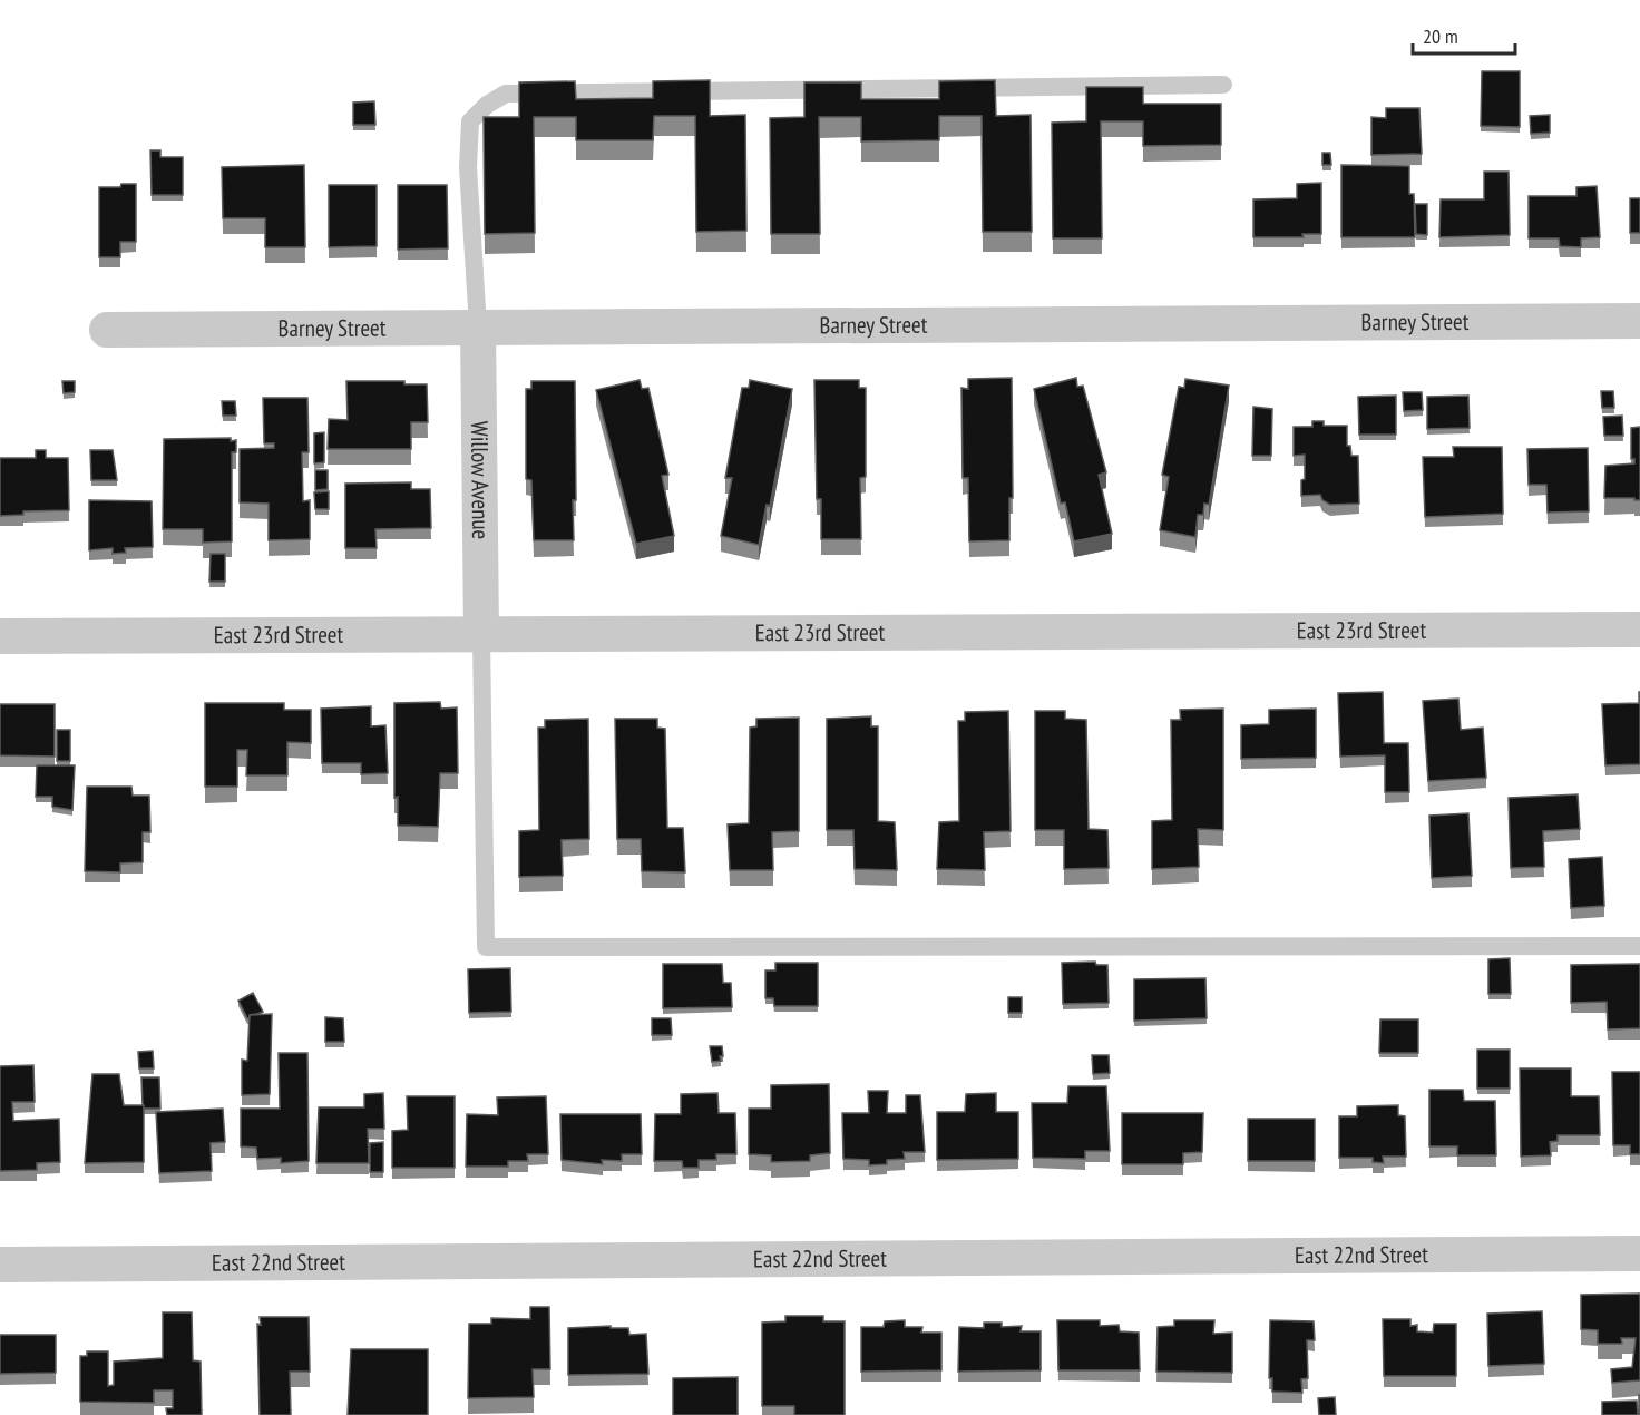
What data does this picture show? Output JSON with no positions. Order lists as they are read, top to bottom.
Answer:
{
  "streets": {
    "street": [
      "Barney Street",
      "Willow Avenue",
      "East 23rd Street",
      "East 22nd Street"
    ]
  },
  "crossings": [
    ["Barney Street", "Willow Avenue"],
    ["Willow Avenue", "East 23rd Street"]
  ],
  "scale_bar": "20 m"
}
